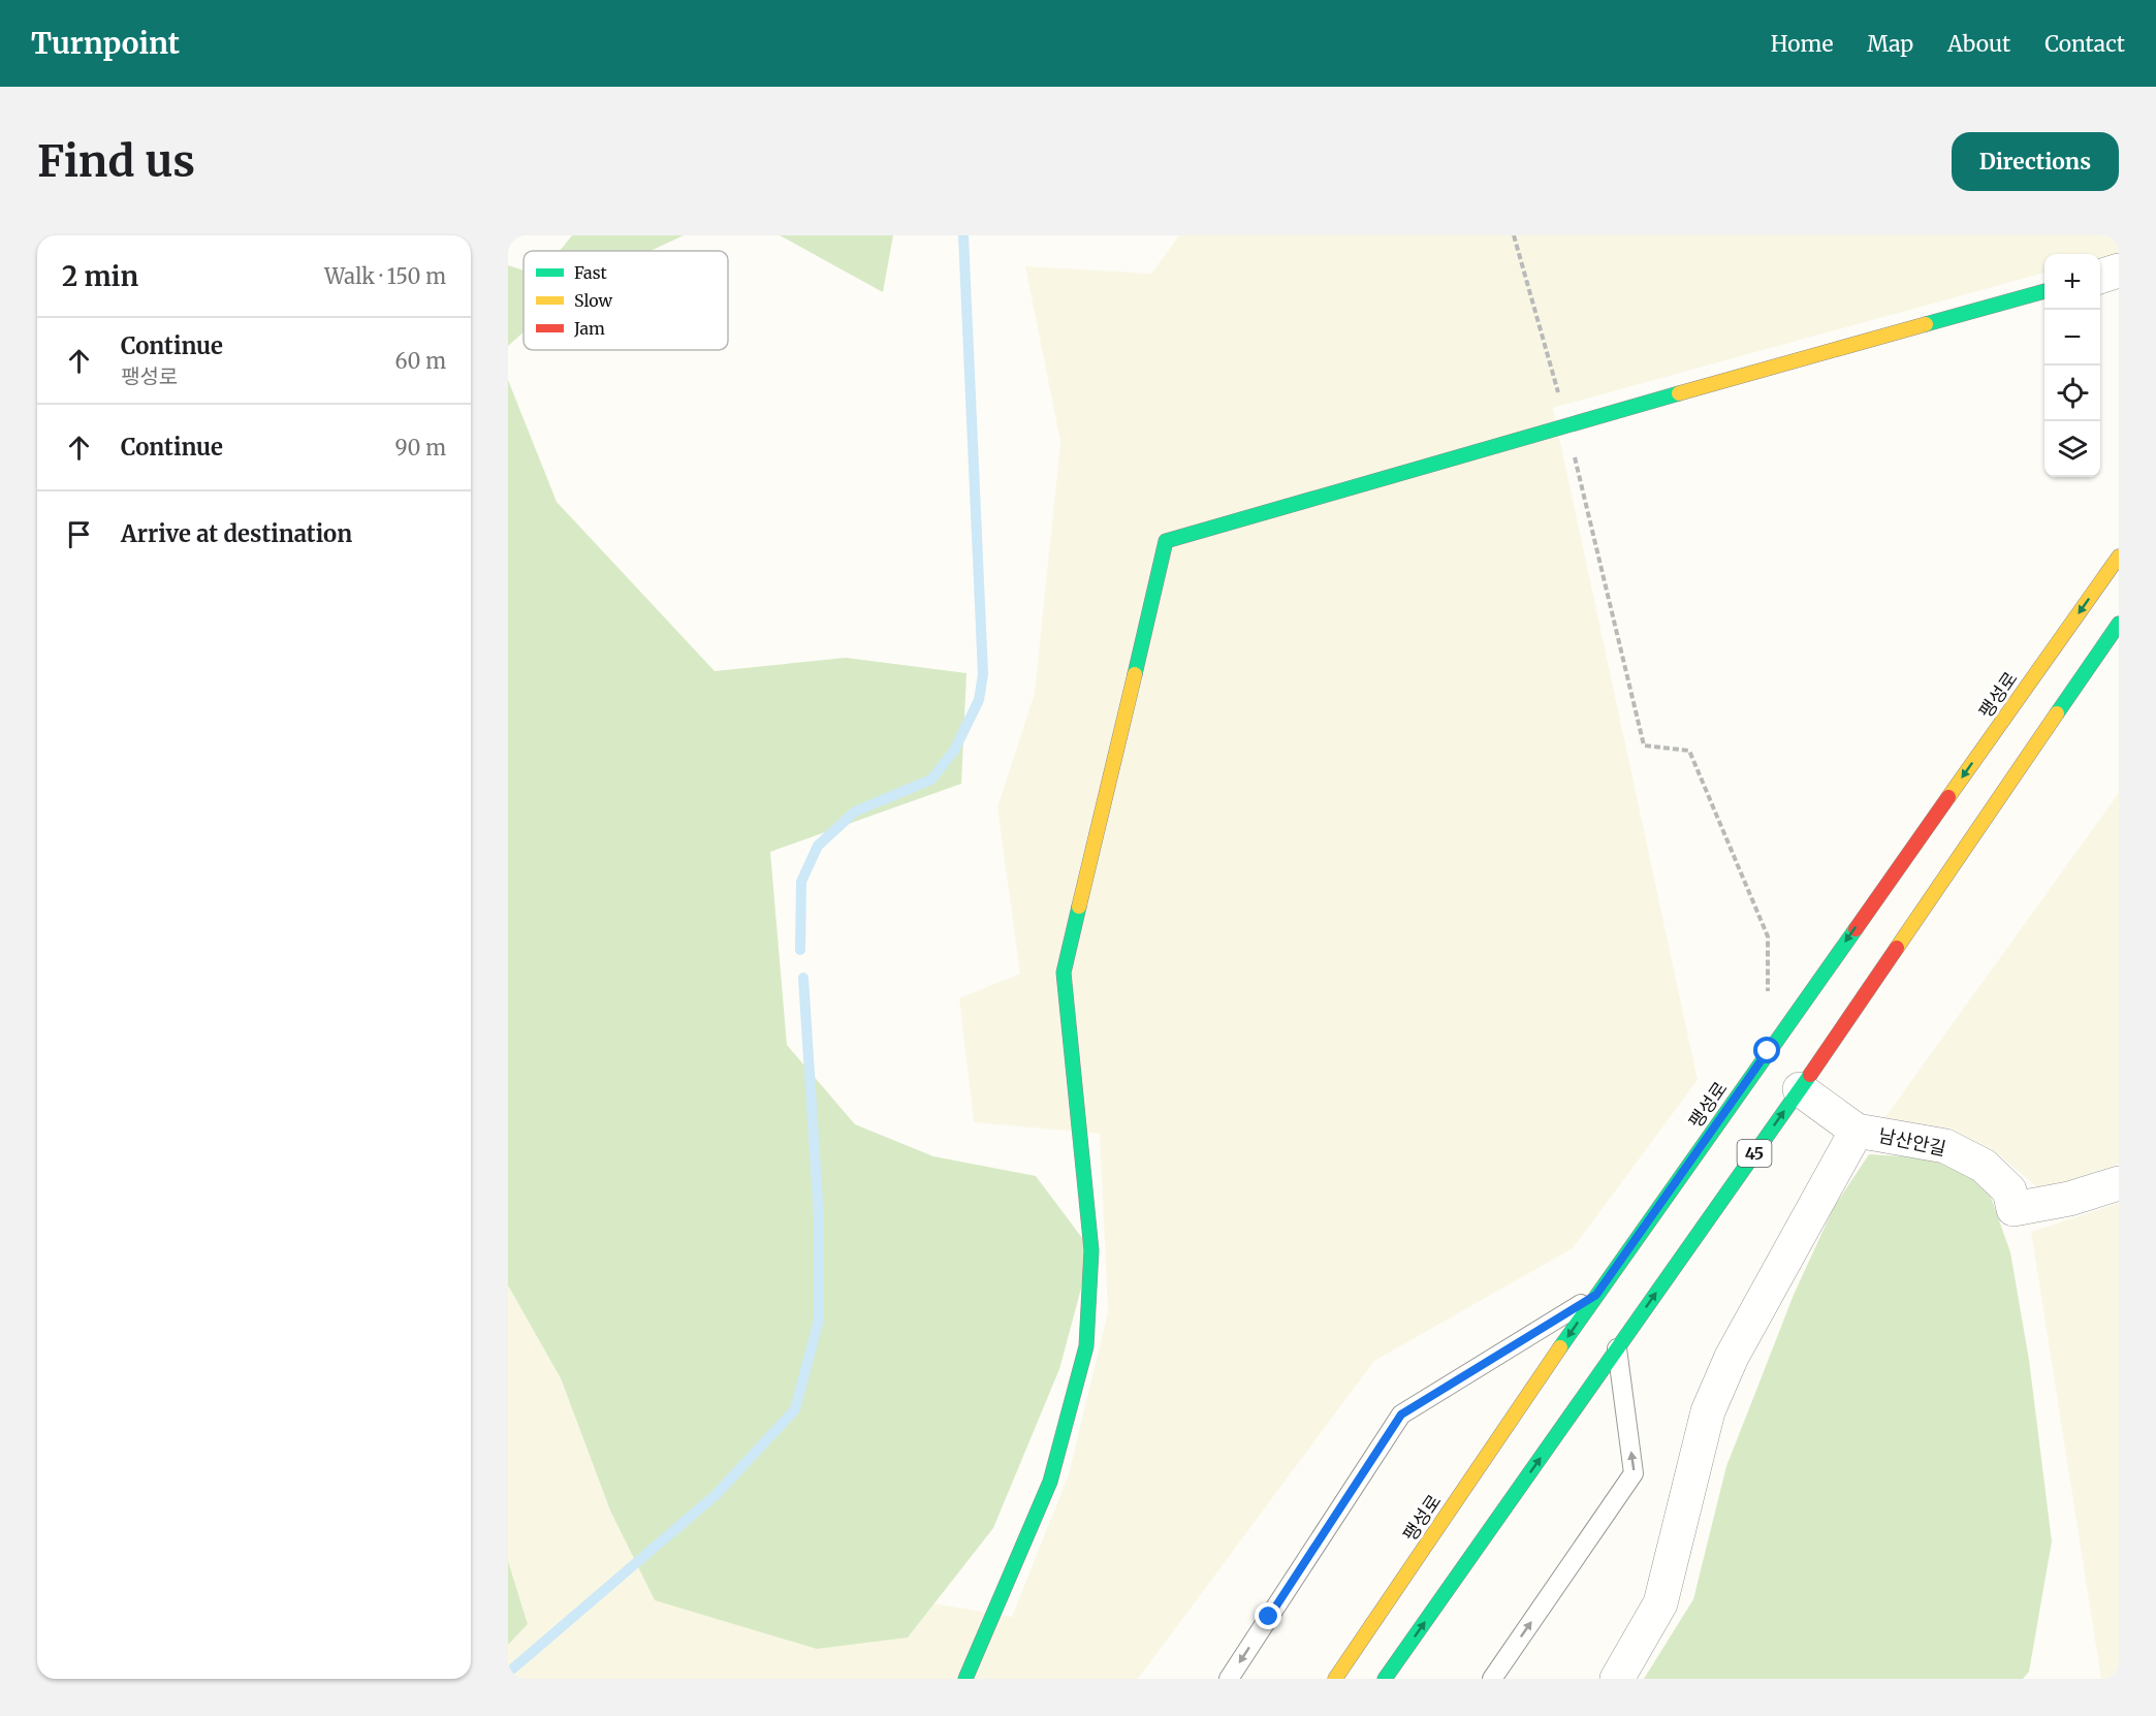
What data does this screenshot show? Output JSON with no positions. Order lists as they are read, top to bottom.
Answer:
{
  "streets": {
    "main road": ["팽성로", "45"],
    "street": ["남산안길"]
  },
  "crossings": [
    ["남산안길", "45"]
  ],
  "legend": ["Fast", "Slow", "Jam"],
  "page": {
    "header": "Turnpoint",
    "nav": [
      "Home",
      "Map",
      "About",
      "Contact"
    ],
    "buttons": "Directions",
    "title": "Find us",
    "heading": ["2 min", "Walk · 150 m"],
    "map_buttons": ["+", "−"],
    "list": [
      ["Continue", "팽성로", "60 m"],
      ["Continue", "90 m"],
      "Arrive at destination"
    ]
  }
}
